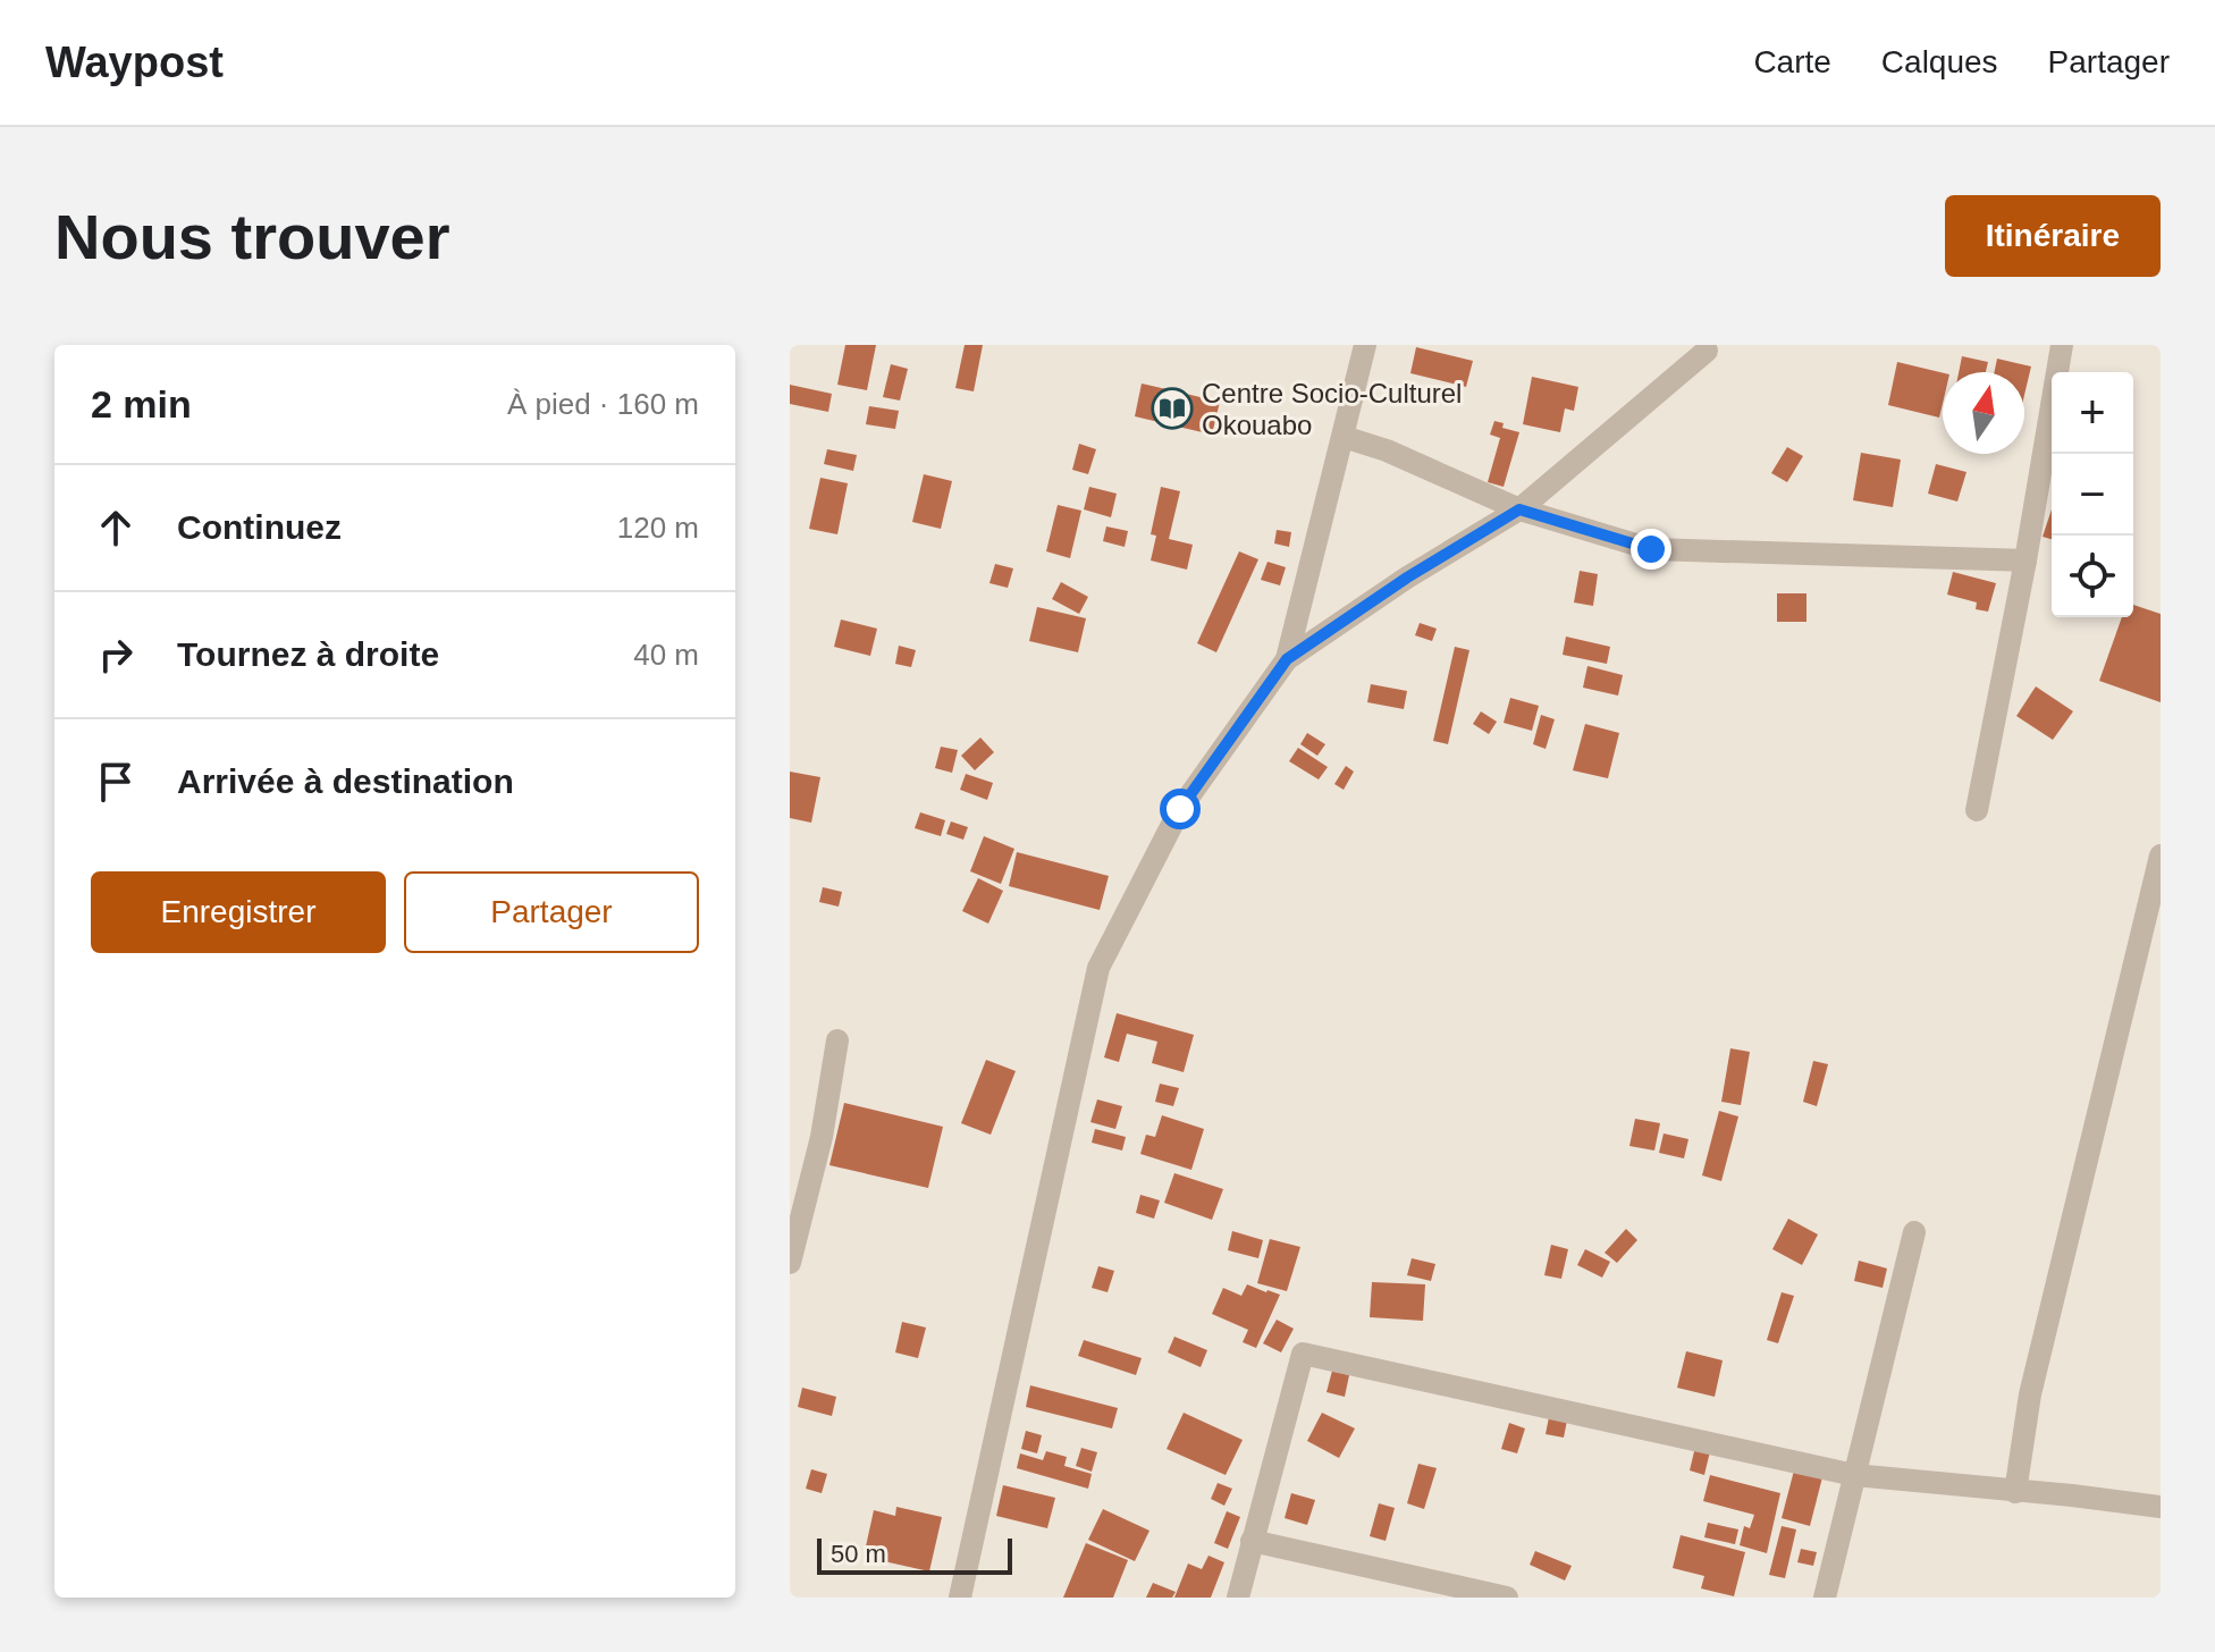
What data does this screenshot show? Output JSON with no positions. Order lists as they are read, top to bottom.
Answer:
{
  "places": {
    "library": ["Centre Socio-Culturel Okouabo"]
  },
  "scale_bar": "50 m",
  "north": "top",
  "page": {
    "header": "Waypost",
    "nav": ["Carte", "Calques", "Partager"],
    "buttons": [
      "Itinéraire",
      ["Enregistrer", "Partager"]
    ],
    "title": "Nous trouver",
    "heading": ["2 min", "À pied · 160 m"],
    "map_buttons": ["+", "−"],
    "list": [
      ["Continuez", "120 m"],
      ["Tournez à droite", "40 m"],
      "Arrivée à destination"
    ],
    "scale": "50 m"
  }
}
